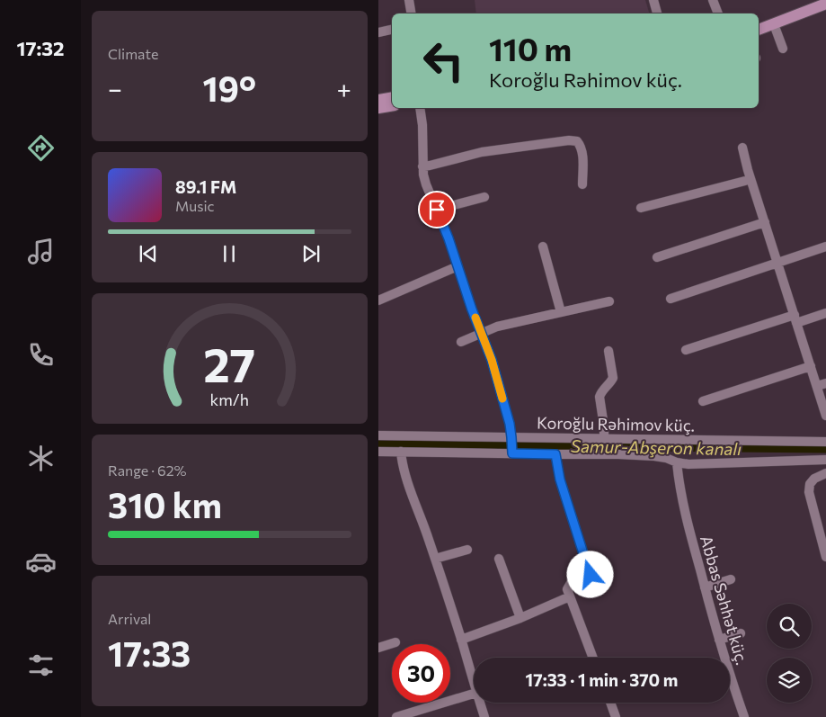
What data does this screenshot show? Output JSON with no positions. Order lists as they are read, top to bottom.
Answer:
{
  "streets": {
    "street": ["Koroğlu Rəhimov küç.", "Abbas Səhhət küç."]
  },
  "crossings": [
    ["Koroğlu Rəhimov küç.", "Abbas Səhhət küç."]
  ],
  "water": ["Samur-Abşeron kanalı"],
  "page": {
    "tabs": "17:32",
    "tile": [
      "Climate",
      ["Range · 62%", "310 km"],
      ["Arrival", "17:33"]
    ],
    "turn": ["110 m", "Koroğlu Rəhimov küç."],
    "heat": ["−", "19°", "+"],
    "song": ["89.1 FM", "Music"],
    "limit": "30",
    "trip": "17:33 · 1 min · 370 m",
    "gauge": ["27", "km/h"]
  }
}
